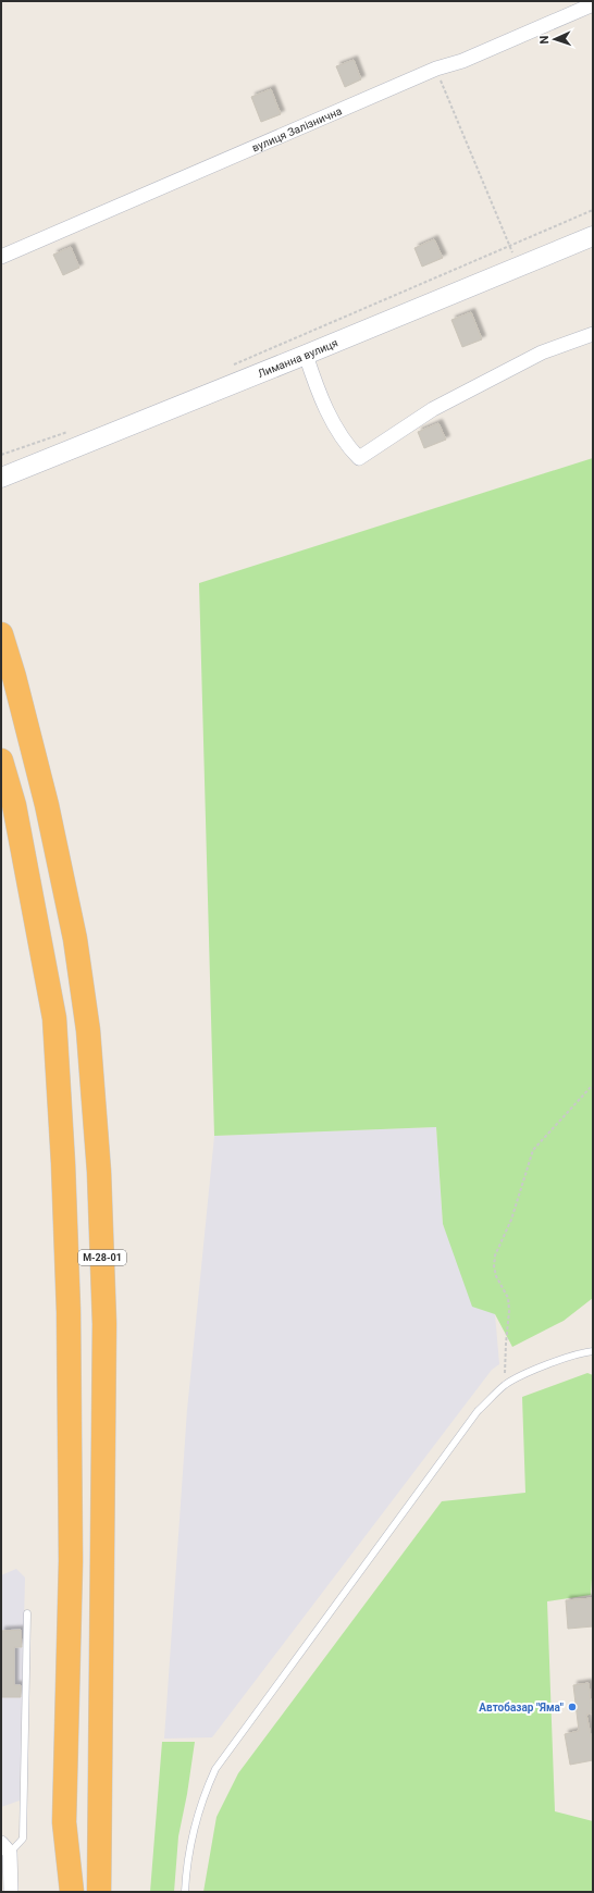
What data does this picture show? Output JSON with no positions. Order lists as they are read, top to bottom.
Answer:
{
  "streets": {
    "highway": ["М-28-01"],
    "main road": ["Лиманна вулиця"],
    "street": ["вулиця Залізнична"]
  },
  "places": ["Автобазар \"Яма\""],
  "north": "left"
}
